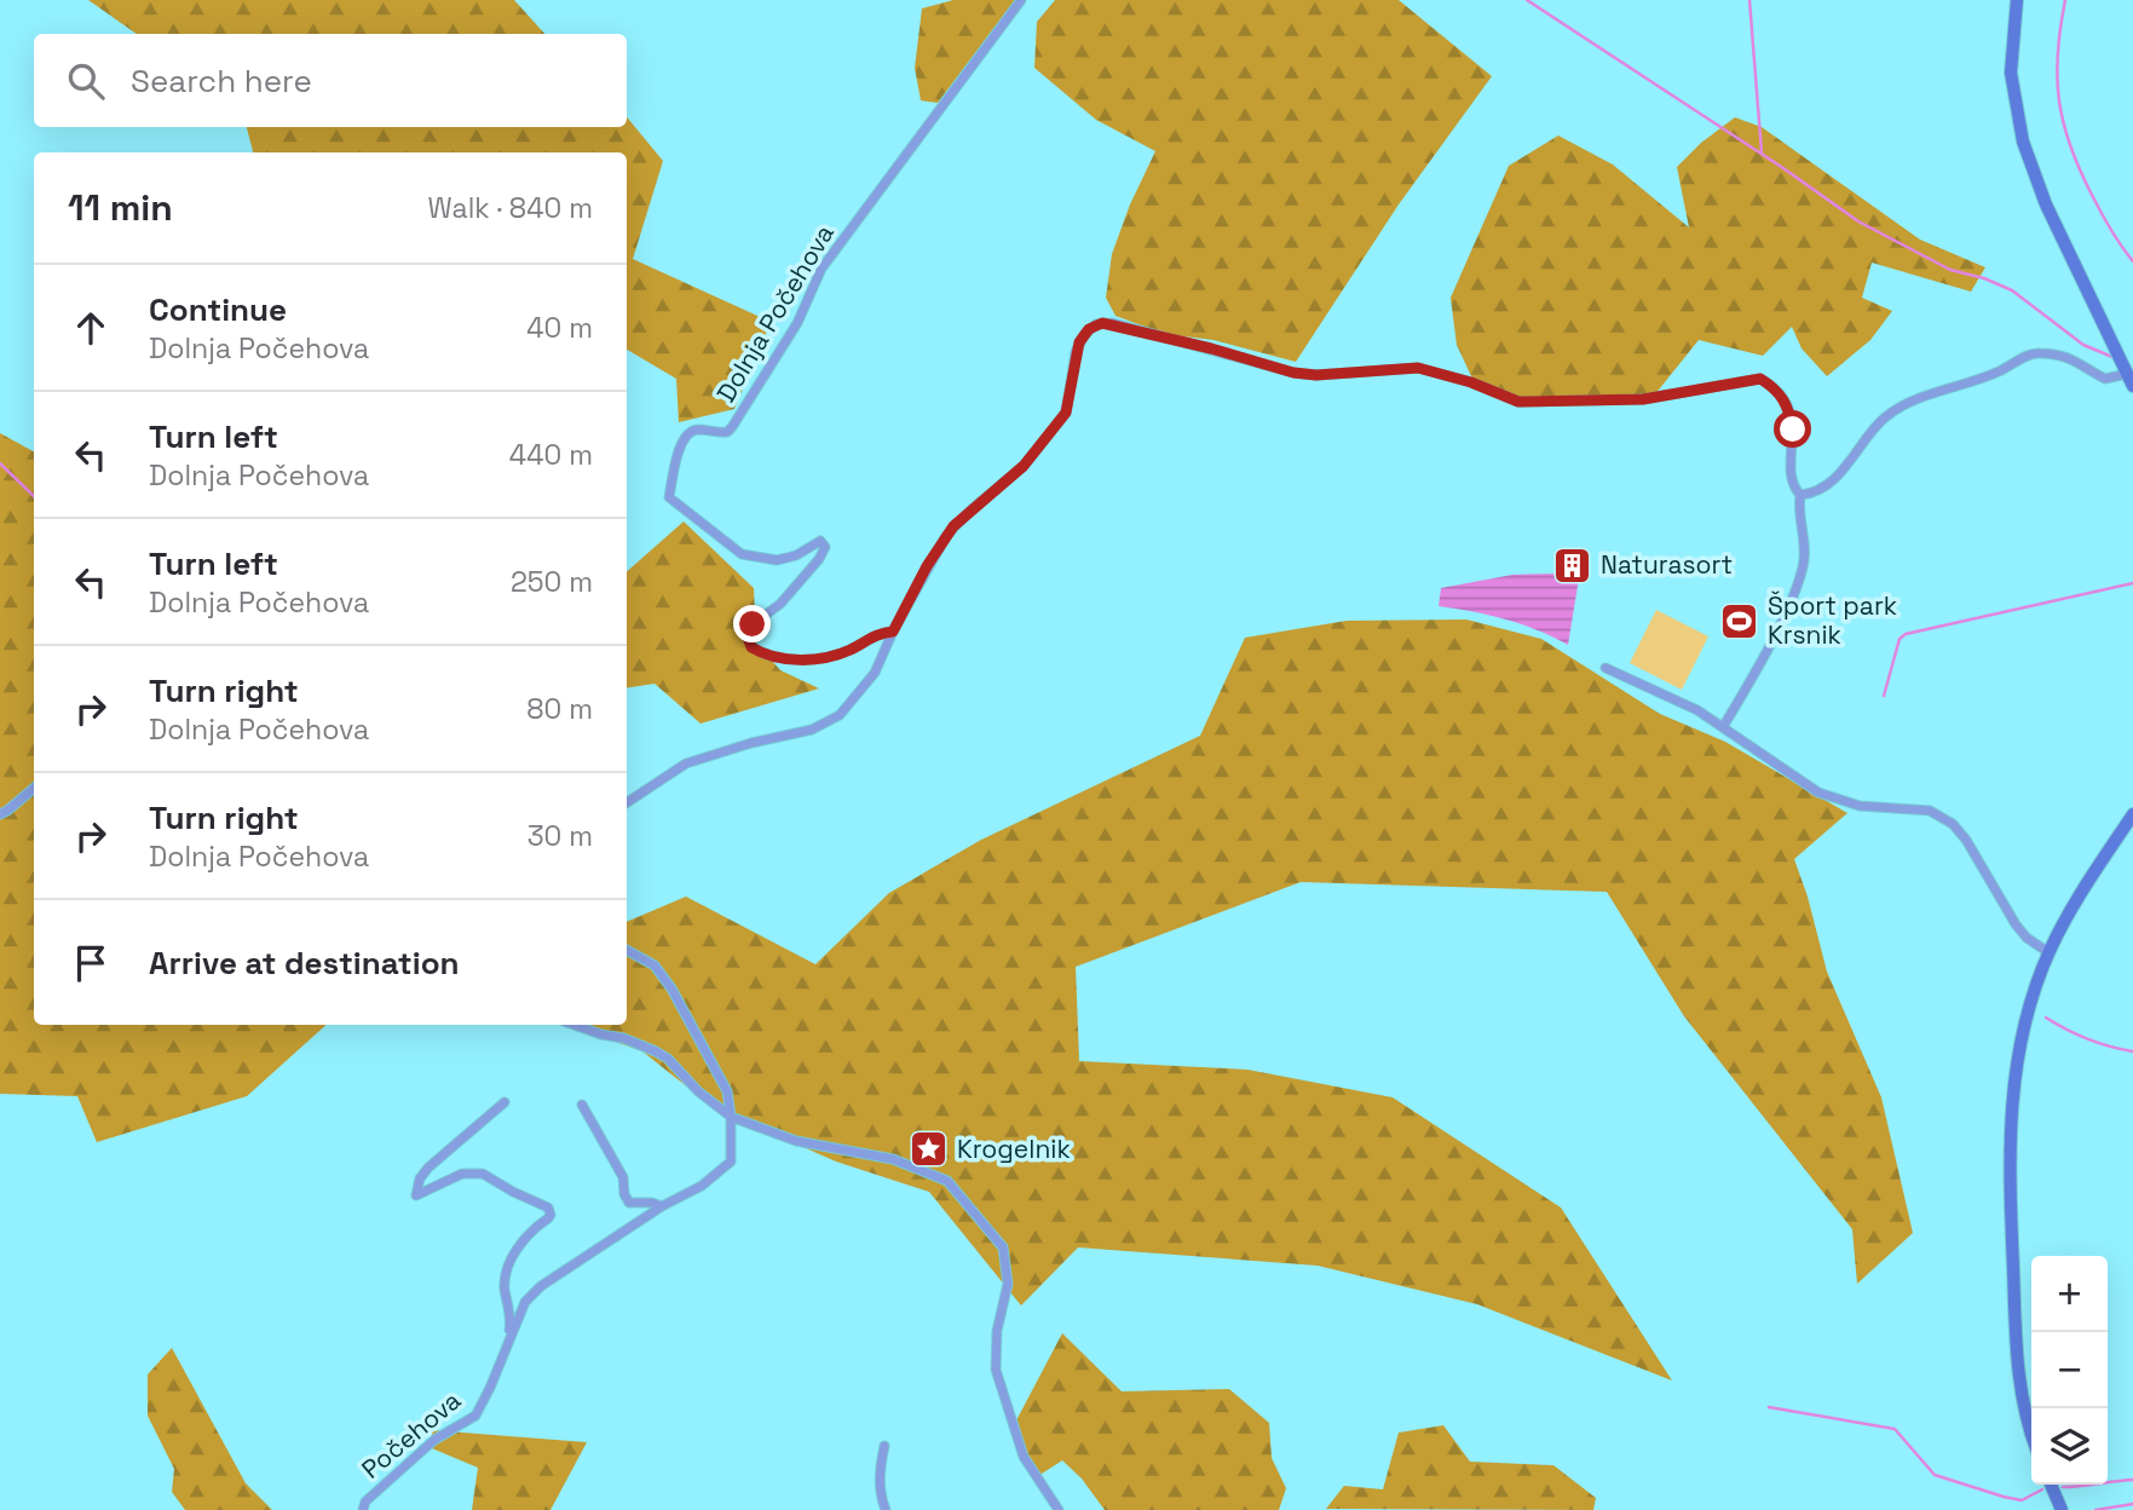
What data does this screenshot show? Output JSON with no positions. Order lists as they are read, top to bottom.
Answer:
{
  "streets": {
    "street": ["Dolnja Počehova", "Počehova"]
  },
  "places": {
    "building": ["Naturasort"],
    "sports": ["Šport park Krsnik"],
    "place": ["Krogelnik"]
  },
  "page": {
    "search": "Search here",
    "heading": ["11 min", "Walk · 840 m"],
    "list": [
      ["Continue", "Dolnja Počehova", "40 m"],
      ["Turn left", "Dolnja Počehova", "440 m"],
      ["Turn left", "Dolnja Počehova", "250 m"],
      ["Turn right", "Dolnja Počehova", "80 m"],
      ["Turn right", "Dolnja Počehova", "30 m"],
      "Arrive at destination"
    ],
    "map_buttons": ["+", "−"]
  }
}
